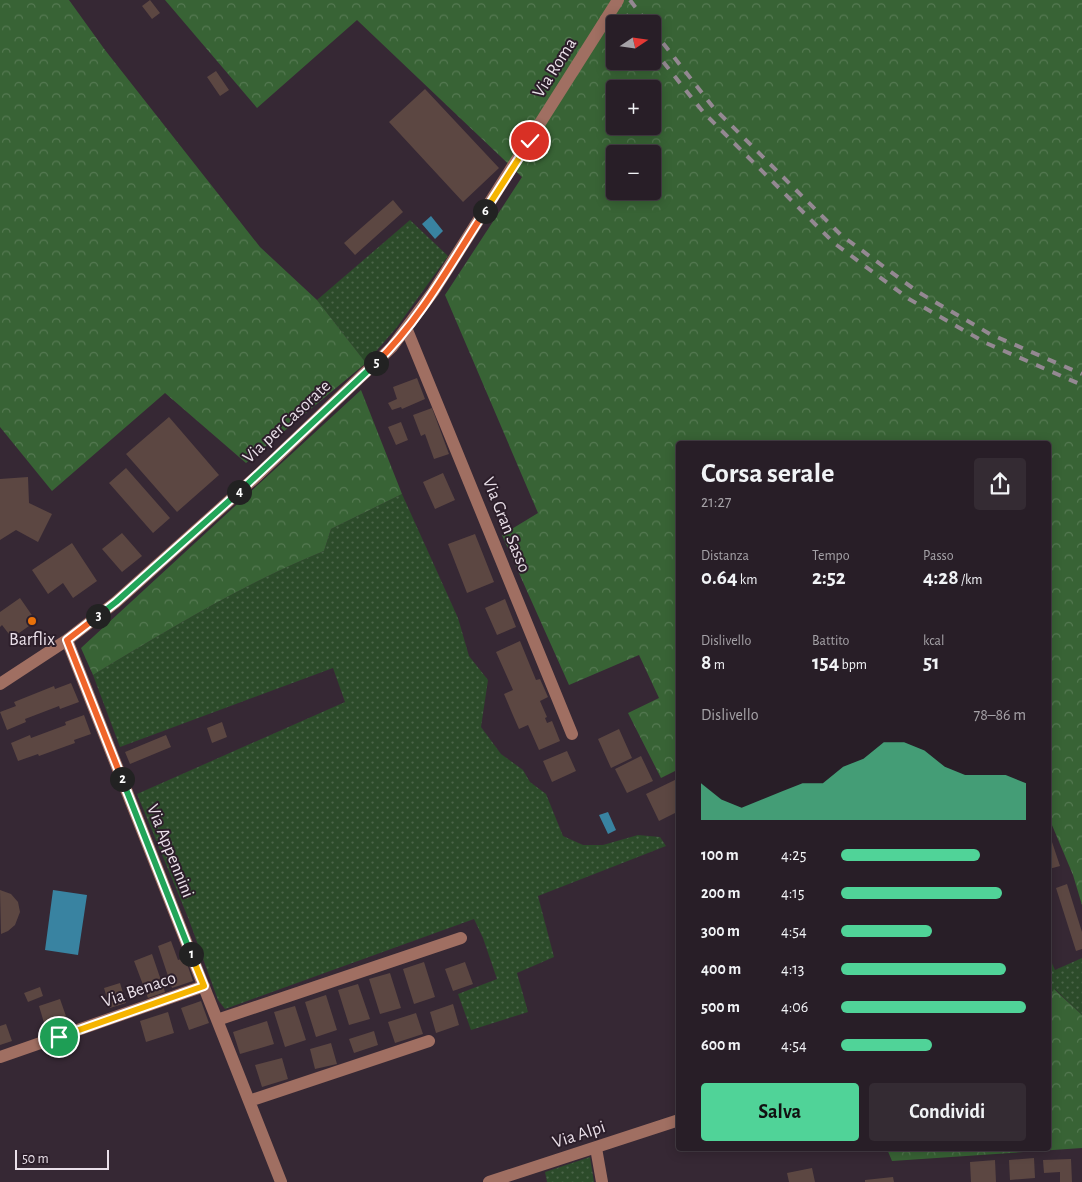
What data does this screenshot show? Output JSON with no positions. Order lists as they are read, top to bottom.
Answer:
{
  "streets": {
    "street": [
      "Via Roma",
      "Via per Casorate",
      "Via Gran Sasso",
      "Via Appennini",
      "Via Benaco",
      "Via Alpi"
    ]
  },
  "crossings": [
    ["Via Roma", "Via per Casorate"],
    ["Via per Casorate", "Via Gran Sasso"],
    ["Via per Casorate", "Via Appennini"],
    ["Via Appennini", "Via Benaco"]
  ],
  "places": ["Barflix"],
  "scale_bar": "50 m",
  "north": "right",
  "page": {
    "map_buttons": ["+", "−"],
    "pins": [
      "6",
      "5",
      "4",
      "3",
      "2",
      "1"
    ],
    "heading": ["Corsa serale", "21:27"],
    "stats": [
      ["Distanza", "0.64 km"],
      ["Tempo", "2:52"],
      ["Passo", "4:28 /km"],
      ["Dislivello", "8 m"],
      ["Battito", "154 bpm"],
      ["kcal", "51"]
    ],
    "chart": ["Dislivello", "78–86 m"],
    "list": [
      {
        "name": "100 m",
        "note": "4:25"
      },
      {
        "name": "200 m",
        "note": "4:15"
      },
      {
        "name": "300 m",
        "note": "4:54"
      },
      {
        "name": "400 m",
        "note": "4:13"
      },
      {
        "name": "500 m",
        "note": "4:06"
      },
      {
        "name": "600 m",
        "note": "4:54"
      }
    ],
    "buttons": ["Salva", "Condividi"],
    "scale": "50 m"
  }
}
